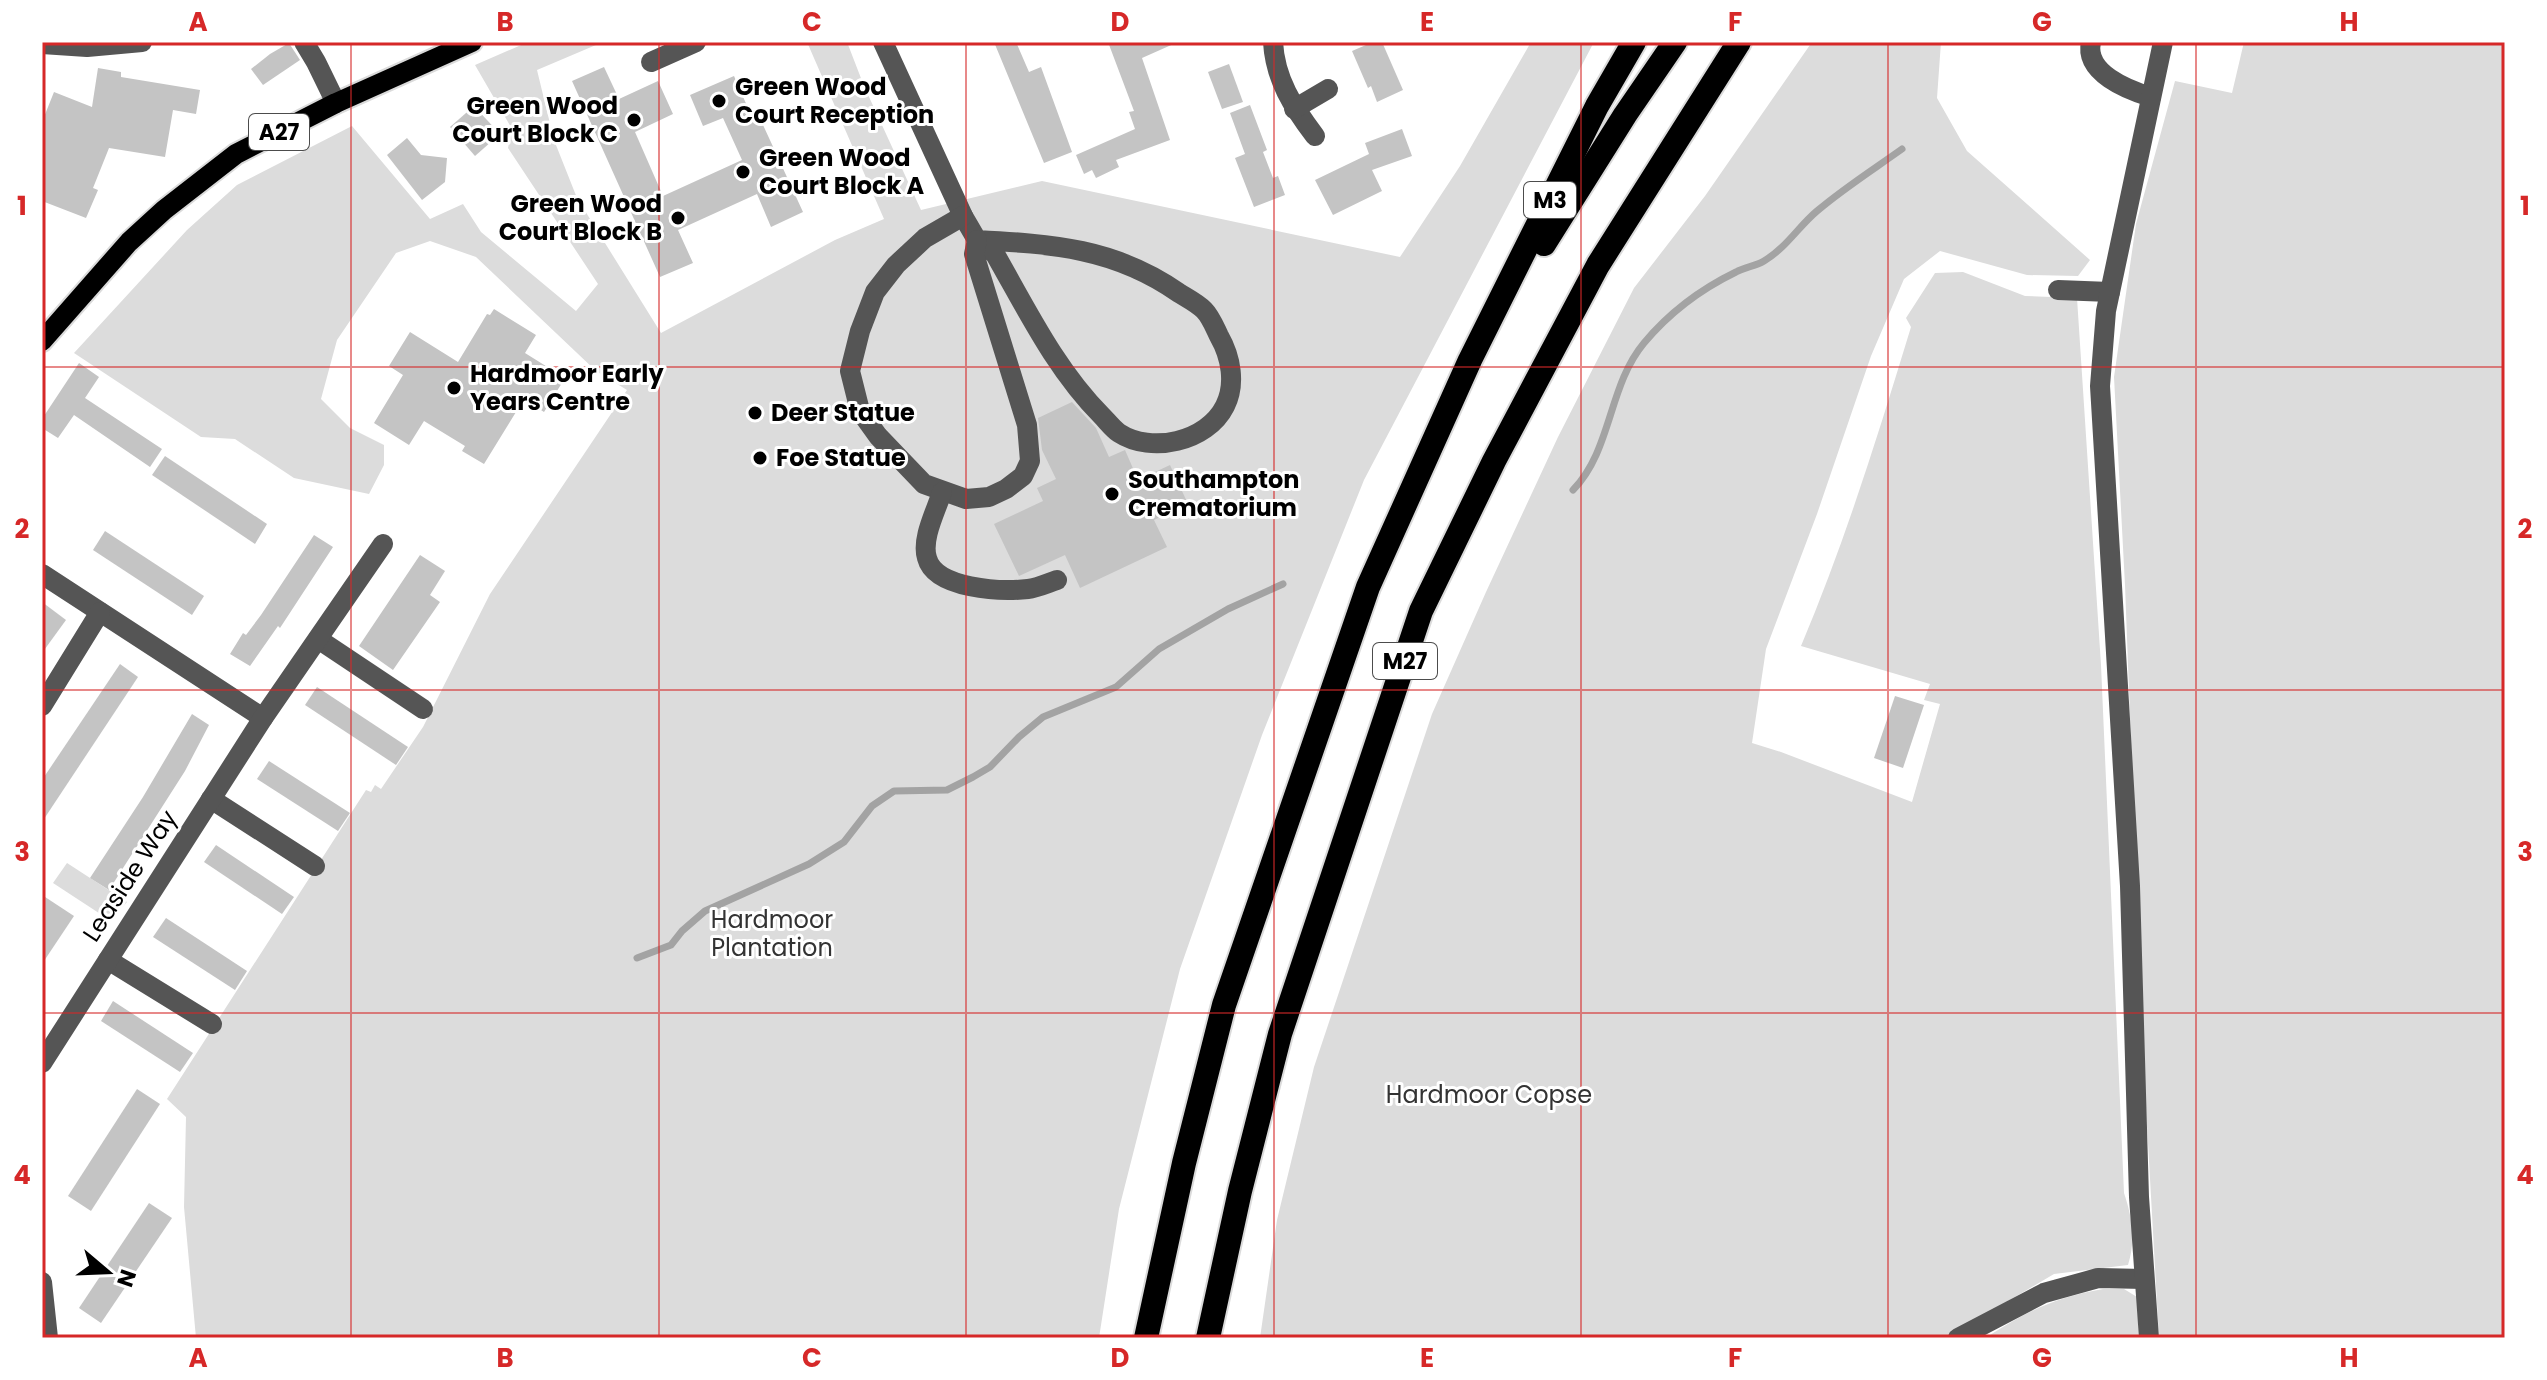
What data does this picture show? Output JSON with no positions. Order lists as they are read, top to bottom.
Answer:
{
  "streets": {
    "highway": ["M3", "M27"],
    "main road": ["A27"],
    "street": ["Leaside Way"]
  },
  "crossings": [
    ["M3", "M27"]
  ],
  "parks": ["Hardmoor Plantation", "Hardmoor Copse"],
  "places": [
    "Green Wood Court Reception",
    "Green Wood Court Block C",
    "Green Wood Court Block A",
    "Green Wood Court Block B",
    "Hardmoor Early Years Centre",
    "Deer Statue",
    "Foe Statue",
    "Southampton Crematorium"
  ],
  "north": "right",
  "grid": {
    "columns": [
      "A",
      "B",
      "C",
      "D",
      "E",
      "F",
      "G",
      "H"
    ],
    "rows": [
      "1",
      "2",
      "3",
      "4"
    ]
  }
}
